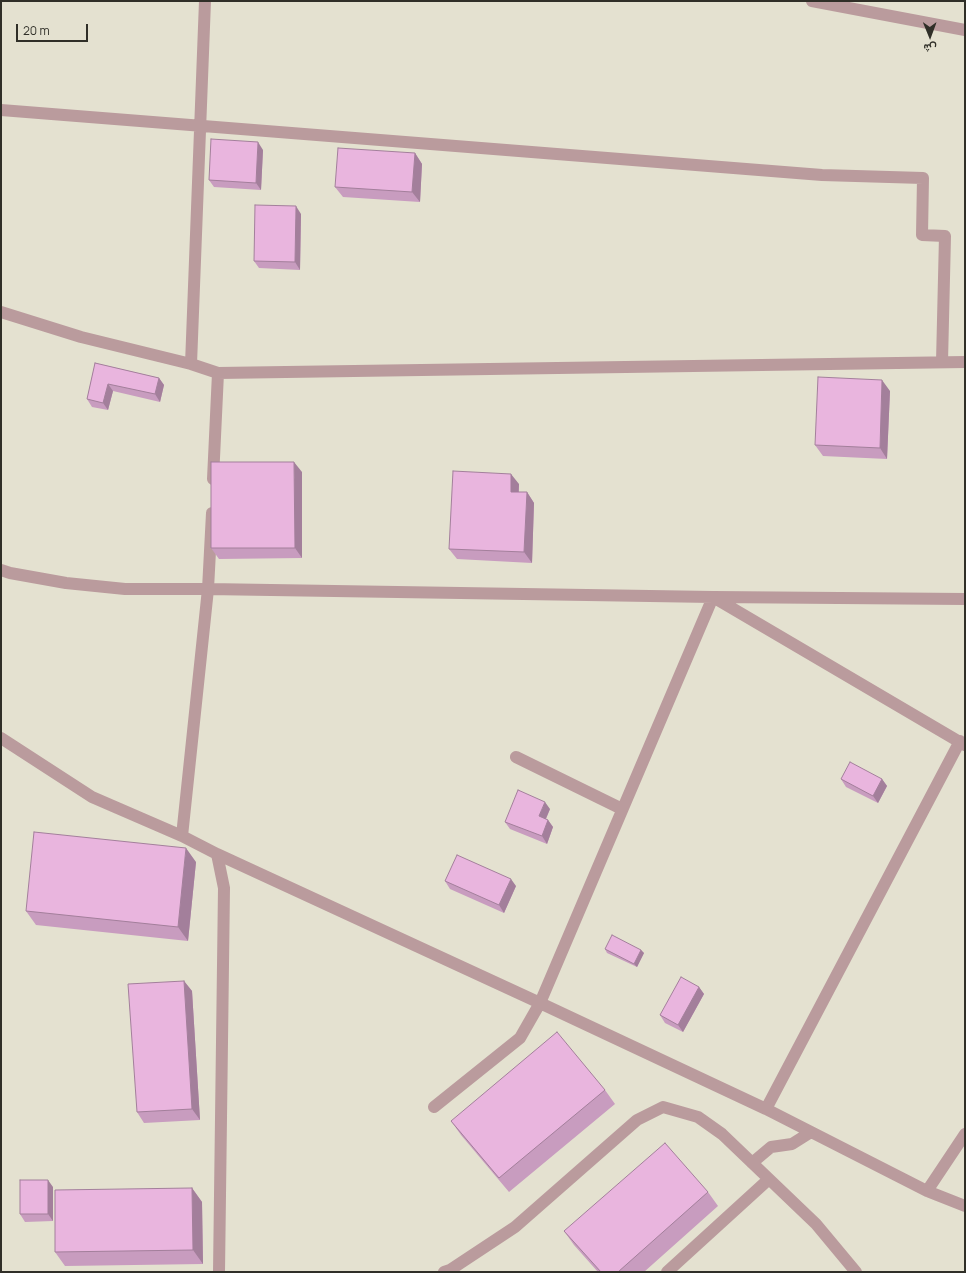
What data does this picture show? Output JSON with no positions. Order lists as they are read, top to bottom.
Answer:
{
  "scale_bar": "20 m",
  "north": "bottom"
}
